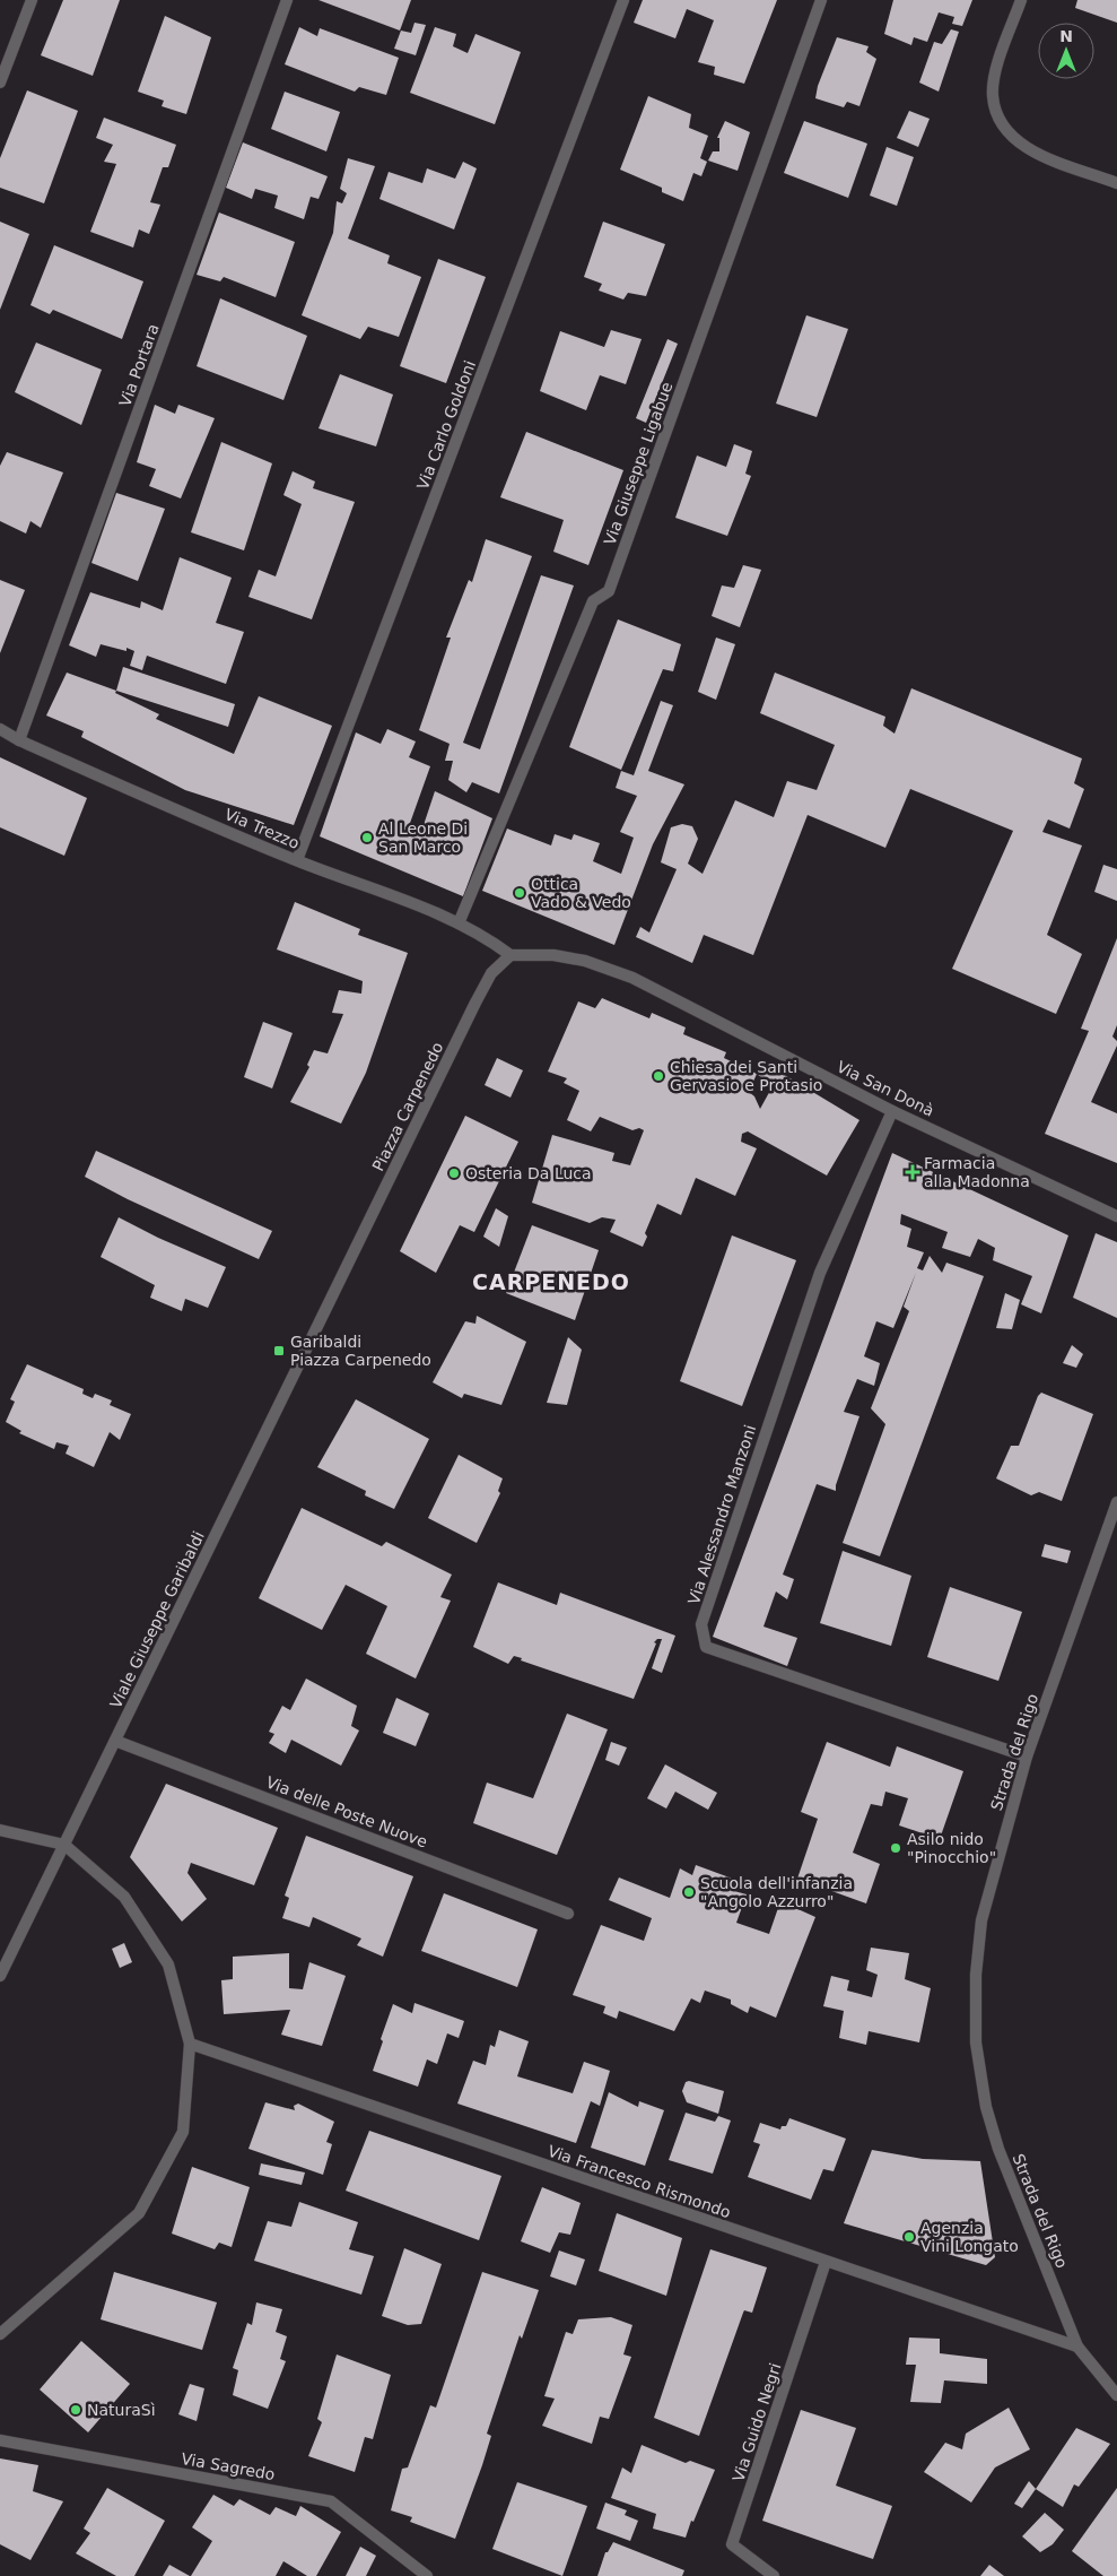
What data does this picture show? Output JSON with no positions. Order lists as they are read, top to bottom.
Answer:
{
  "streets": {
    "street": [
      "Via Portara",
      "Via Carlo Goldoni",
      "Via Giuseppe Ligabue",
      "Via Trezzo",
      "Via San Donà",
      "Piazza Carpenedo",
      "Via Alessandro Manzoni",
      "Viale Giuseppe Garibaldi",
      "Strada del Rigo",
      "Via delle Poste Nuove",
      "Via Francesco Rismondo",
      "Via Guido Negri",
      "Via Sagredo"
    ]
  },
  "crossings": [
    ["Via Portara", "Via Trezzo"],
    ["Via Carlo Goldoni", "Via Trezzo"],
    ["Via Giuseppe Ligabue", "Via Trezzo"],
    ["Via Trezzo", "Via San Donà"],
    ["Via Trezzo", "Piazza Carpenedo"],
    ["Via San Donà", "Piazza Carpenedo"],
    ["Via San Donà", "Via Alessandro Manzoni"],
    ["Piazza Carpenedo", "Viale Giuseppe Garibaldi"],
    ["Via Alessandro Manzoni", "Strada del Rigo"],
    ["Viale Giuseppe Garibaldi", "Via delle Poste Nuove"],
    ["Strada del Rigo", "Via Francesco Rismondo"],
    ["Via Francesco Rismondo", "Via Guido Negri"]
  ],
  "districts": ["CARPENEDO"],
  "places": {
    "other": [
      "Al Leone Di San Marco",
      "Ottica Vado & Vedo",
      "Chiesa dei Santi Gervasio e Protasio",
      "Osteria Da Luca",
      "Asilo nido \"Pinocchio\"",
      "Scuola dell'infanzia \"Angolo Azzurro\"",
      "Agenzia Vini Longato",
      "NaturaSì"
    ],
    "health": ["Farmacia alla Madonna"],
    "transit": ["Garibaldi Piazza Carpenedo"]
  },
  "north": "top"
}
